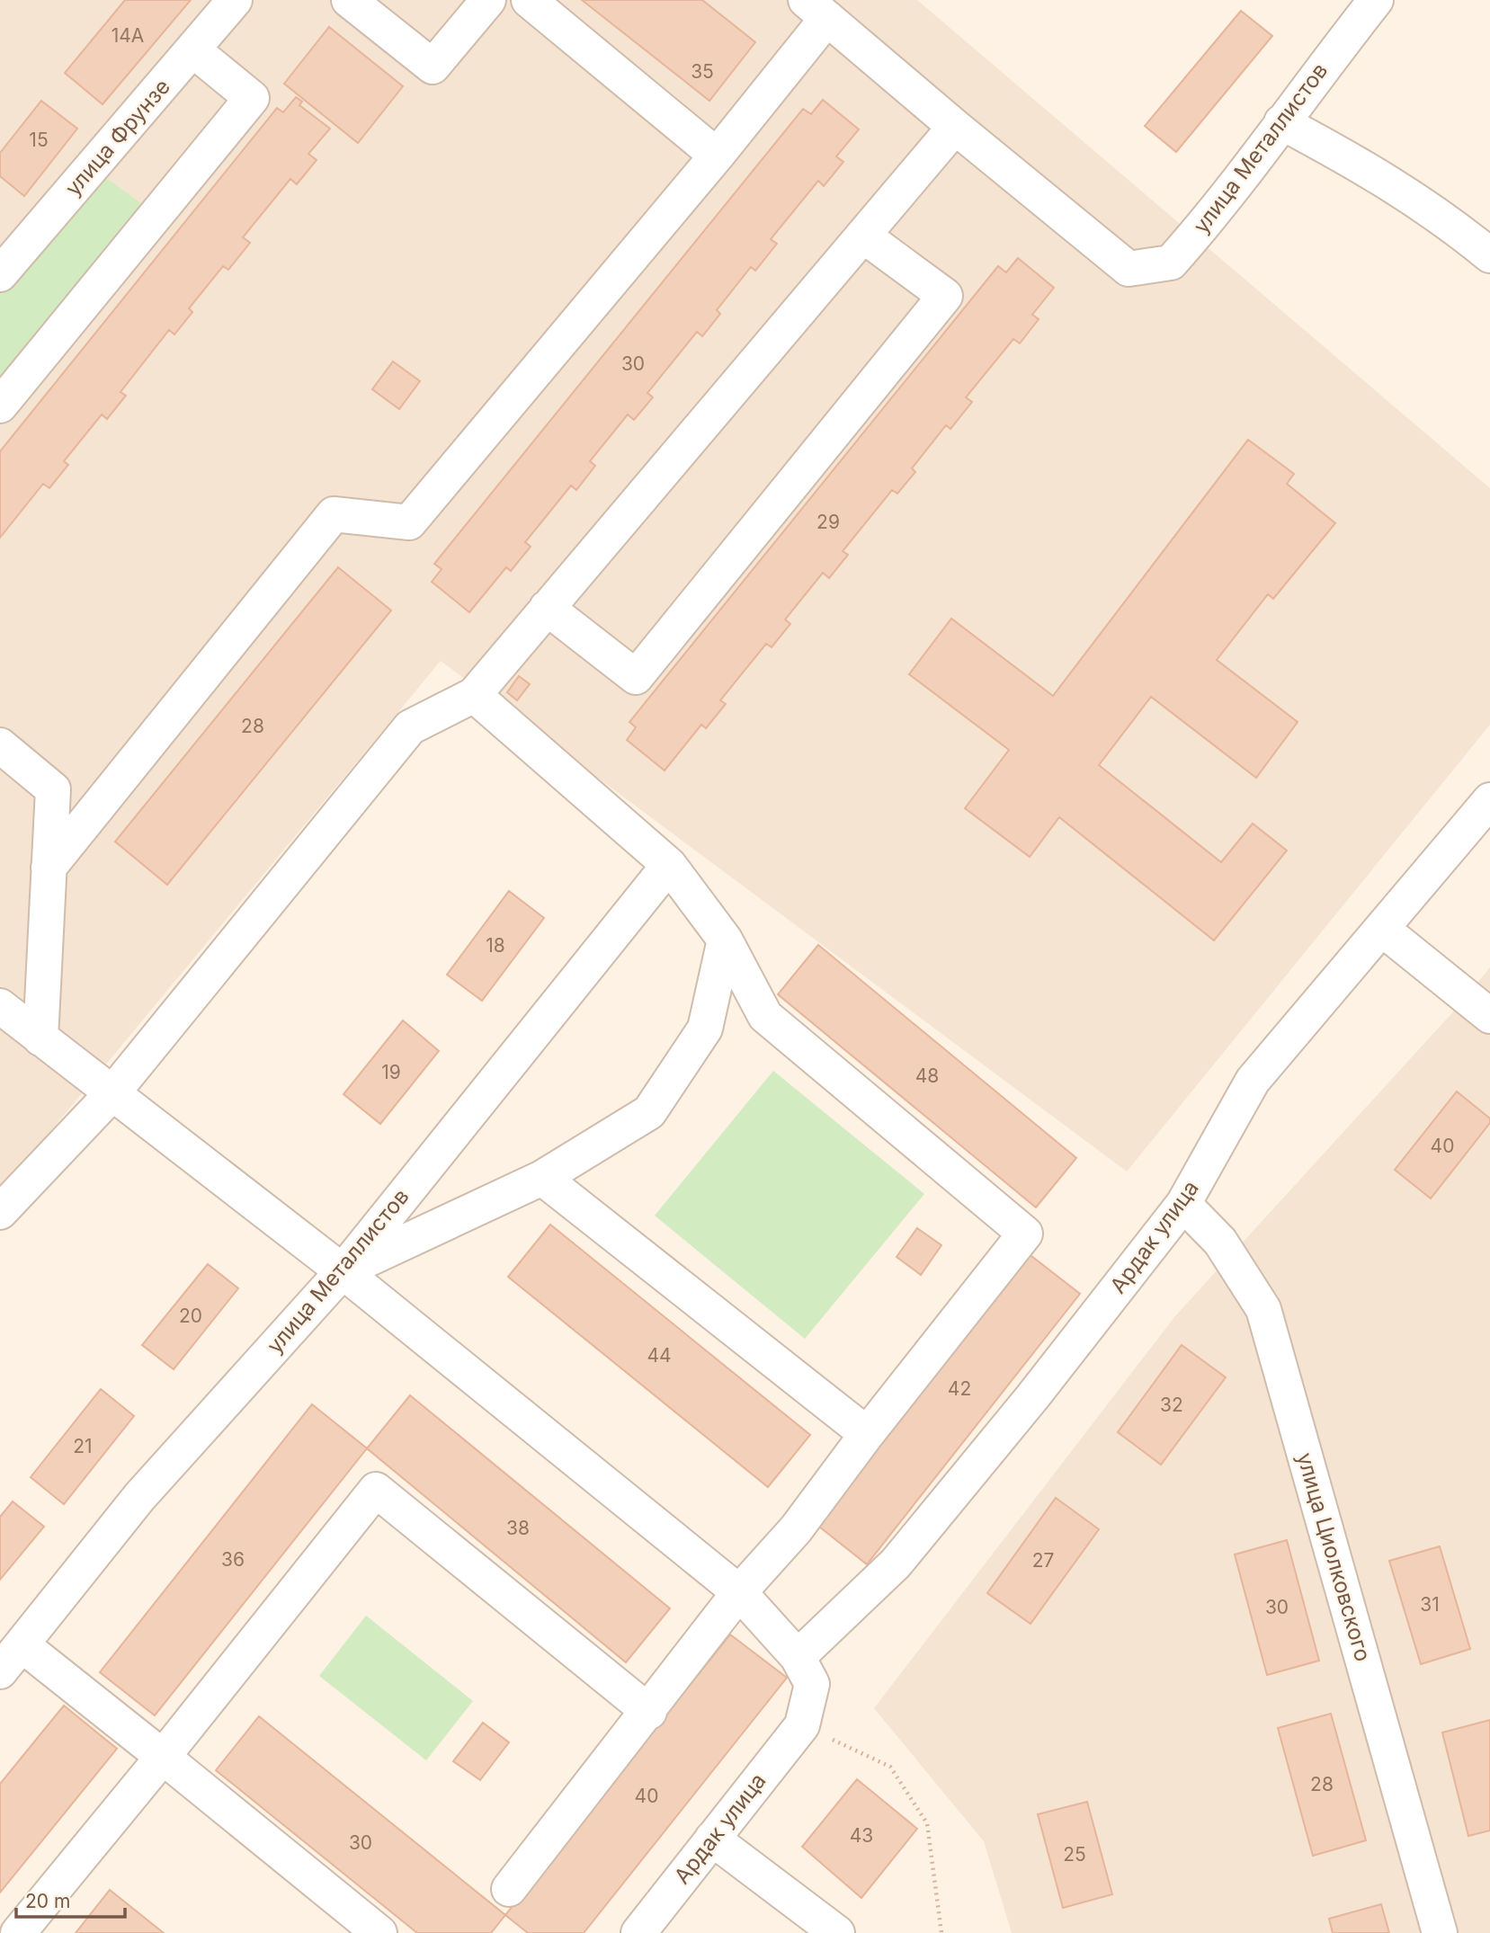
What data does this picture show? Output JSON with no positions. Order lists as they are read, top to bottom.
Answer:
{
  "streets": {
    "street": [
      "улица Фрунзе",
      "улица Металлистов",
      "Ардак улица",
      "улица Циолковского"
    ]
  },
  "crossings": [
    ["Ардак улица", "улица Циолковского"]
  ],
  "house_numbers": [
    "14А",
    "35",
    "15",
    "30",
    "29",
    "28",
    "18",
    "19",
    "48",
    "40",
    "20",
    "44",
    "42",
    "32",
    "21",
    "38",
    "36",
    "27",
    "31",
    "30",
    "28",
    "40",
    "43",
    "30",
    "25"
  ],
  "scale_bar": "20 m"
}
